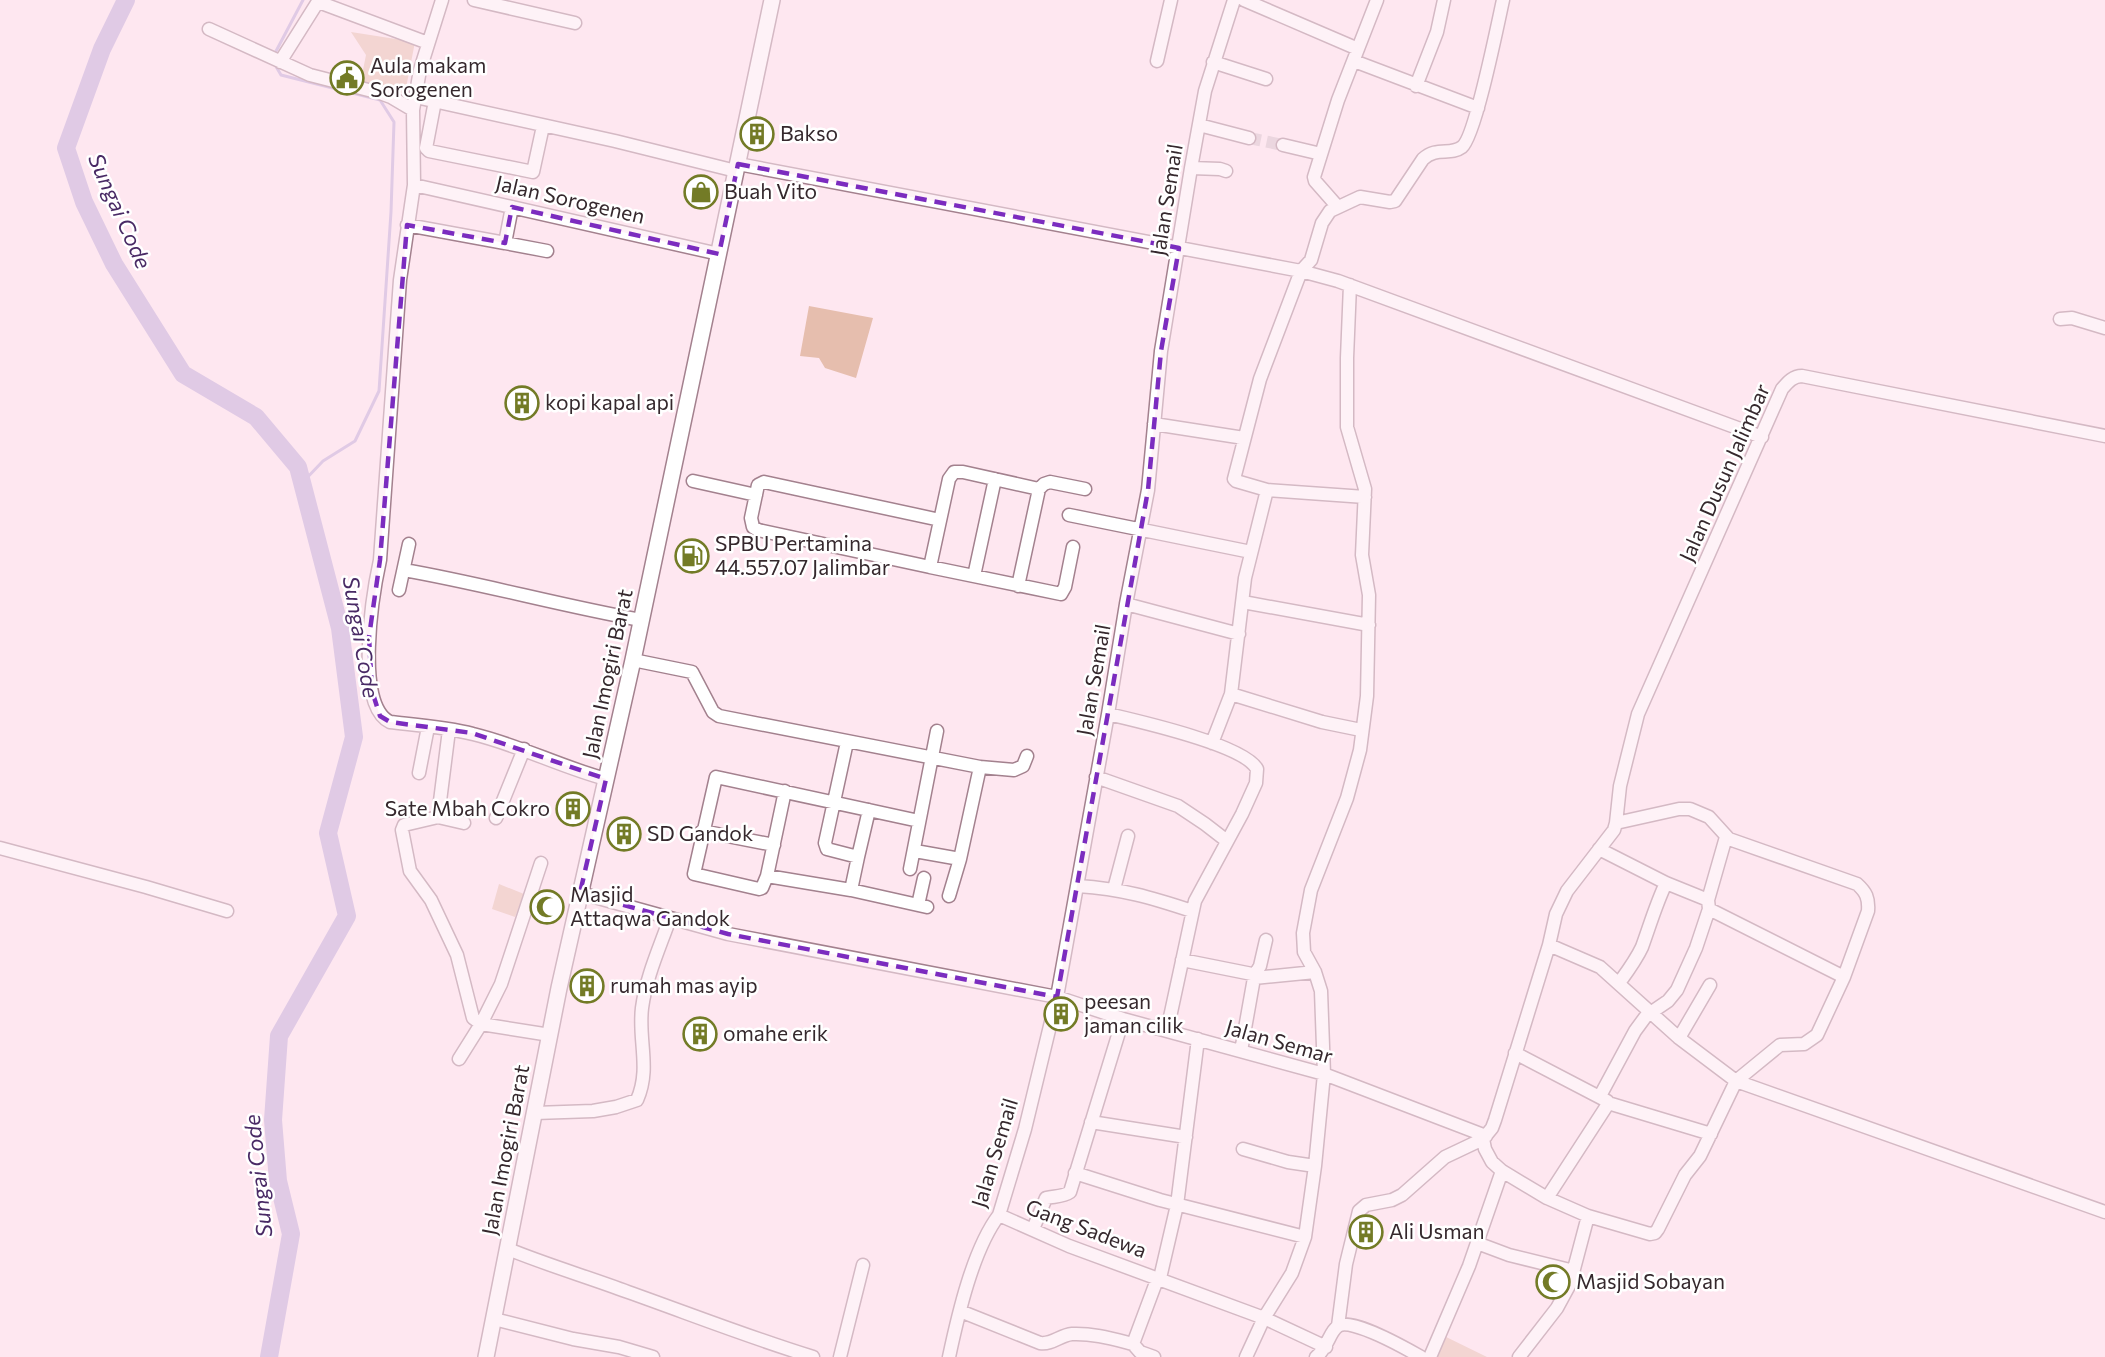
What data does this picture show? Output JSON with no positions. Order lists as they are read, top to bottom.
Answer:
{
  "streets": {
    "main road": ["Jalan Imogiri Barat"],
    "street": [
      "Jalan Sorogenen",
      "Jalan Semail",
      "Jalan Dusun Jalimbar",
      "Jalan Semar",
      "Gang Sadewa"
    ]
  },
  "crossings": [
    ["Jalan Sorogenen", "Jalan Imogiri Barat"],
    ["Jalan Semail", "Jalan Semar"],
    ["Jalan Semail", "Gang Sadewa"],
    ["Jalan Dusun Jalimbar", "Jalan Semar"],
    ["Jalan Imogiri Barat", "Jalan Semar"]
  ],
  "water": ["Sungai Code"],
  "places": {
    "public building": ["Aula makam Sorogenen"],
    "building": [
      "Bakso",
      "kopi kapal api",
      "Sate Mbah Cokro",
      "SD Gandok",
      "rumah mas ayip",
      "peesan jaman cilik",
      "omahe erik",
      "Ali Usman"
    ],
    "shop": ["Buah Vito"],
    "fuel station": ["SPBU Pertamina 44.557.07 Jalimbar"],
    "mosque": ["Masjid Attaqwa Gandok", "Masjid Sobayan"]
  }
}
